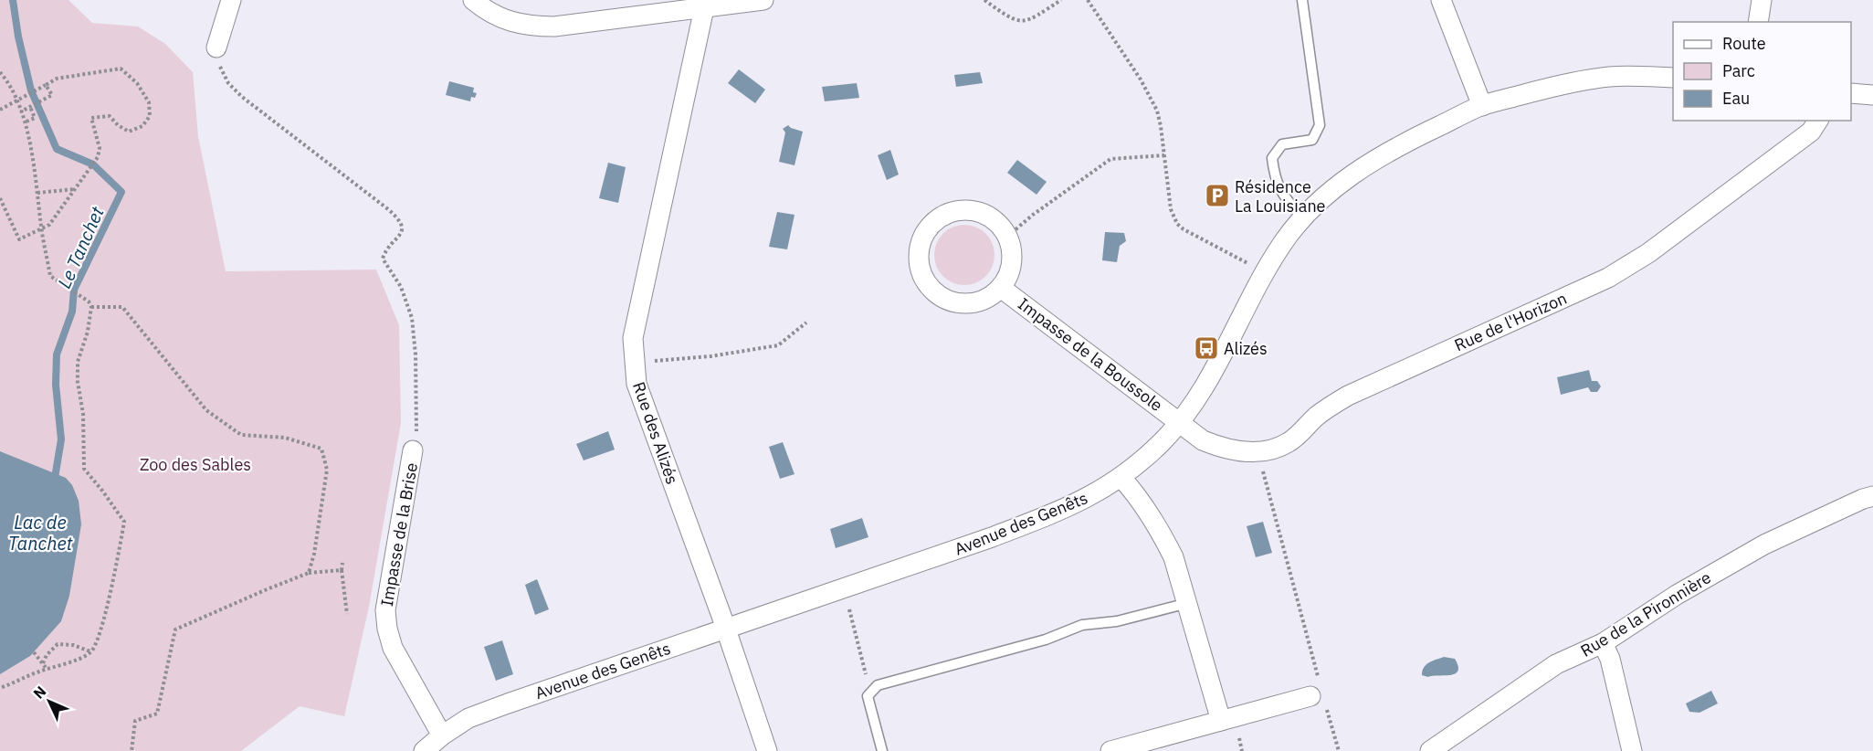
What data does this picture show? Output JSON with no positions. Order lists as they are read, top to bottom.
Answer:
{
  "streets": {
    "street": [
      "Rue de l'Horizon",
      "Impasse de la Boussole",
      "Rue des Alizés",
      "Avenue des Genêts",
      "Impasse de la Brise",
      "Rue de la Pironnière"
    ]
  },
  "crossings": [
    ["Rue de l'Horizon", "Impasse de la Boussole"],
    ["Rue de l'Horizon", "Avenue des Genêts"],
    ["Impasse de la Boussole", "Avenue des Genêts"],
    ["Rue des Alizés", "Avenue des Genêts"],
    ["Avenue des Genêts", "Impasse de la Brise"]
  ],
  "water": ["Le Tanchet", "Lac de Tanchet"],
  "parks": ["Zoo des Sables"],
  "places": {
    "parking": ["Résidence La Louisiane"],
    "bus stop": ["Alizés"]
  },
  "legend": ["Route", "Parc", "Eau"],
  "north": "top left"
}
